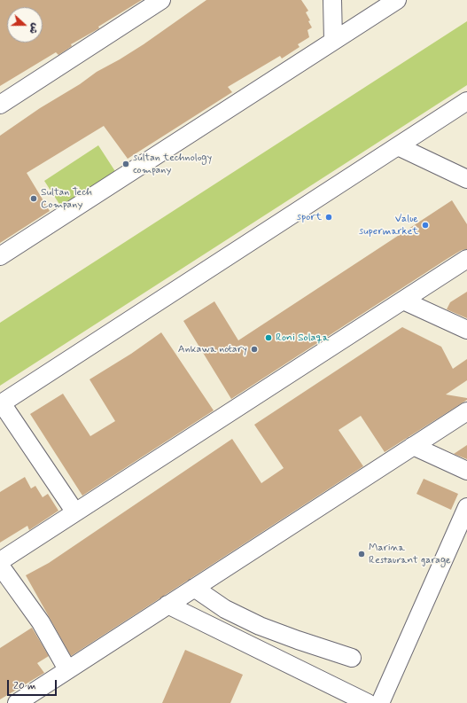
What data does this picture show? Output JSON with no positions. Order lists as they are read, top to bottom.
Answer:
{
  "places": [
    "sultan technology company",
    "Sultan Tech Company",
    "sport",
    "Value supermarket",
    "Roni Solaqa",
    "Ankawa notary",
    "Marina Restaurant garage"
  ],
  "scale_bar": "20 m",
  "north": "right"
}
